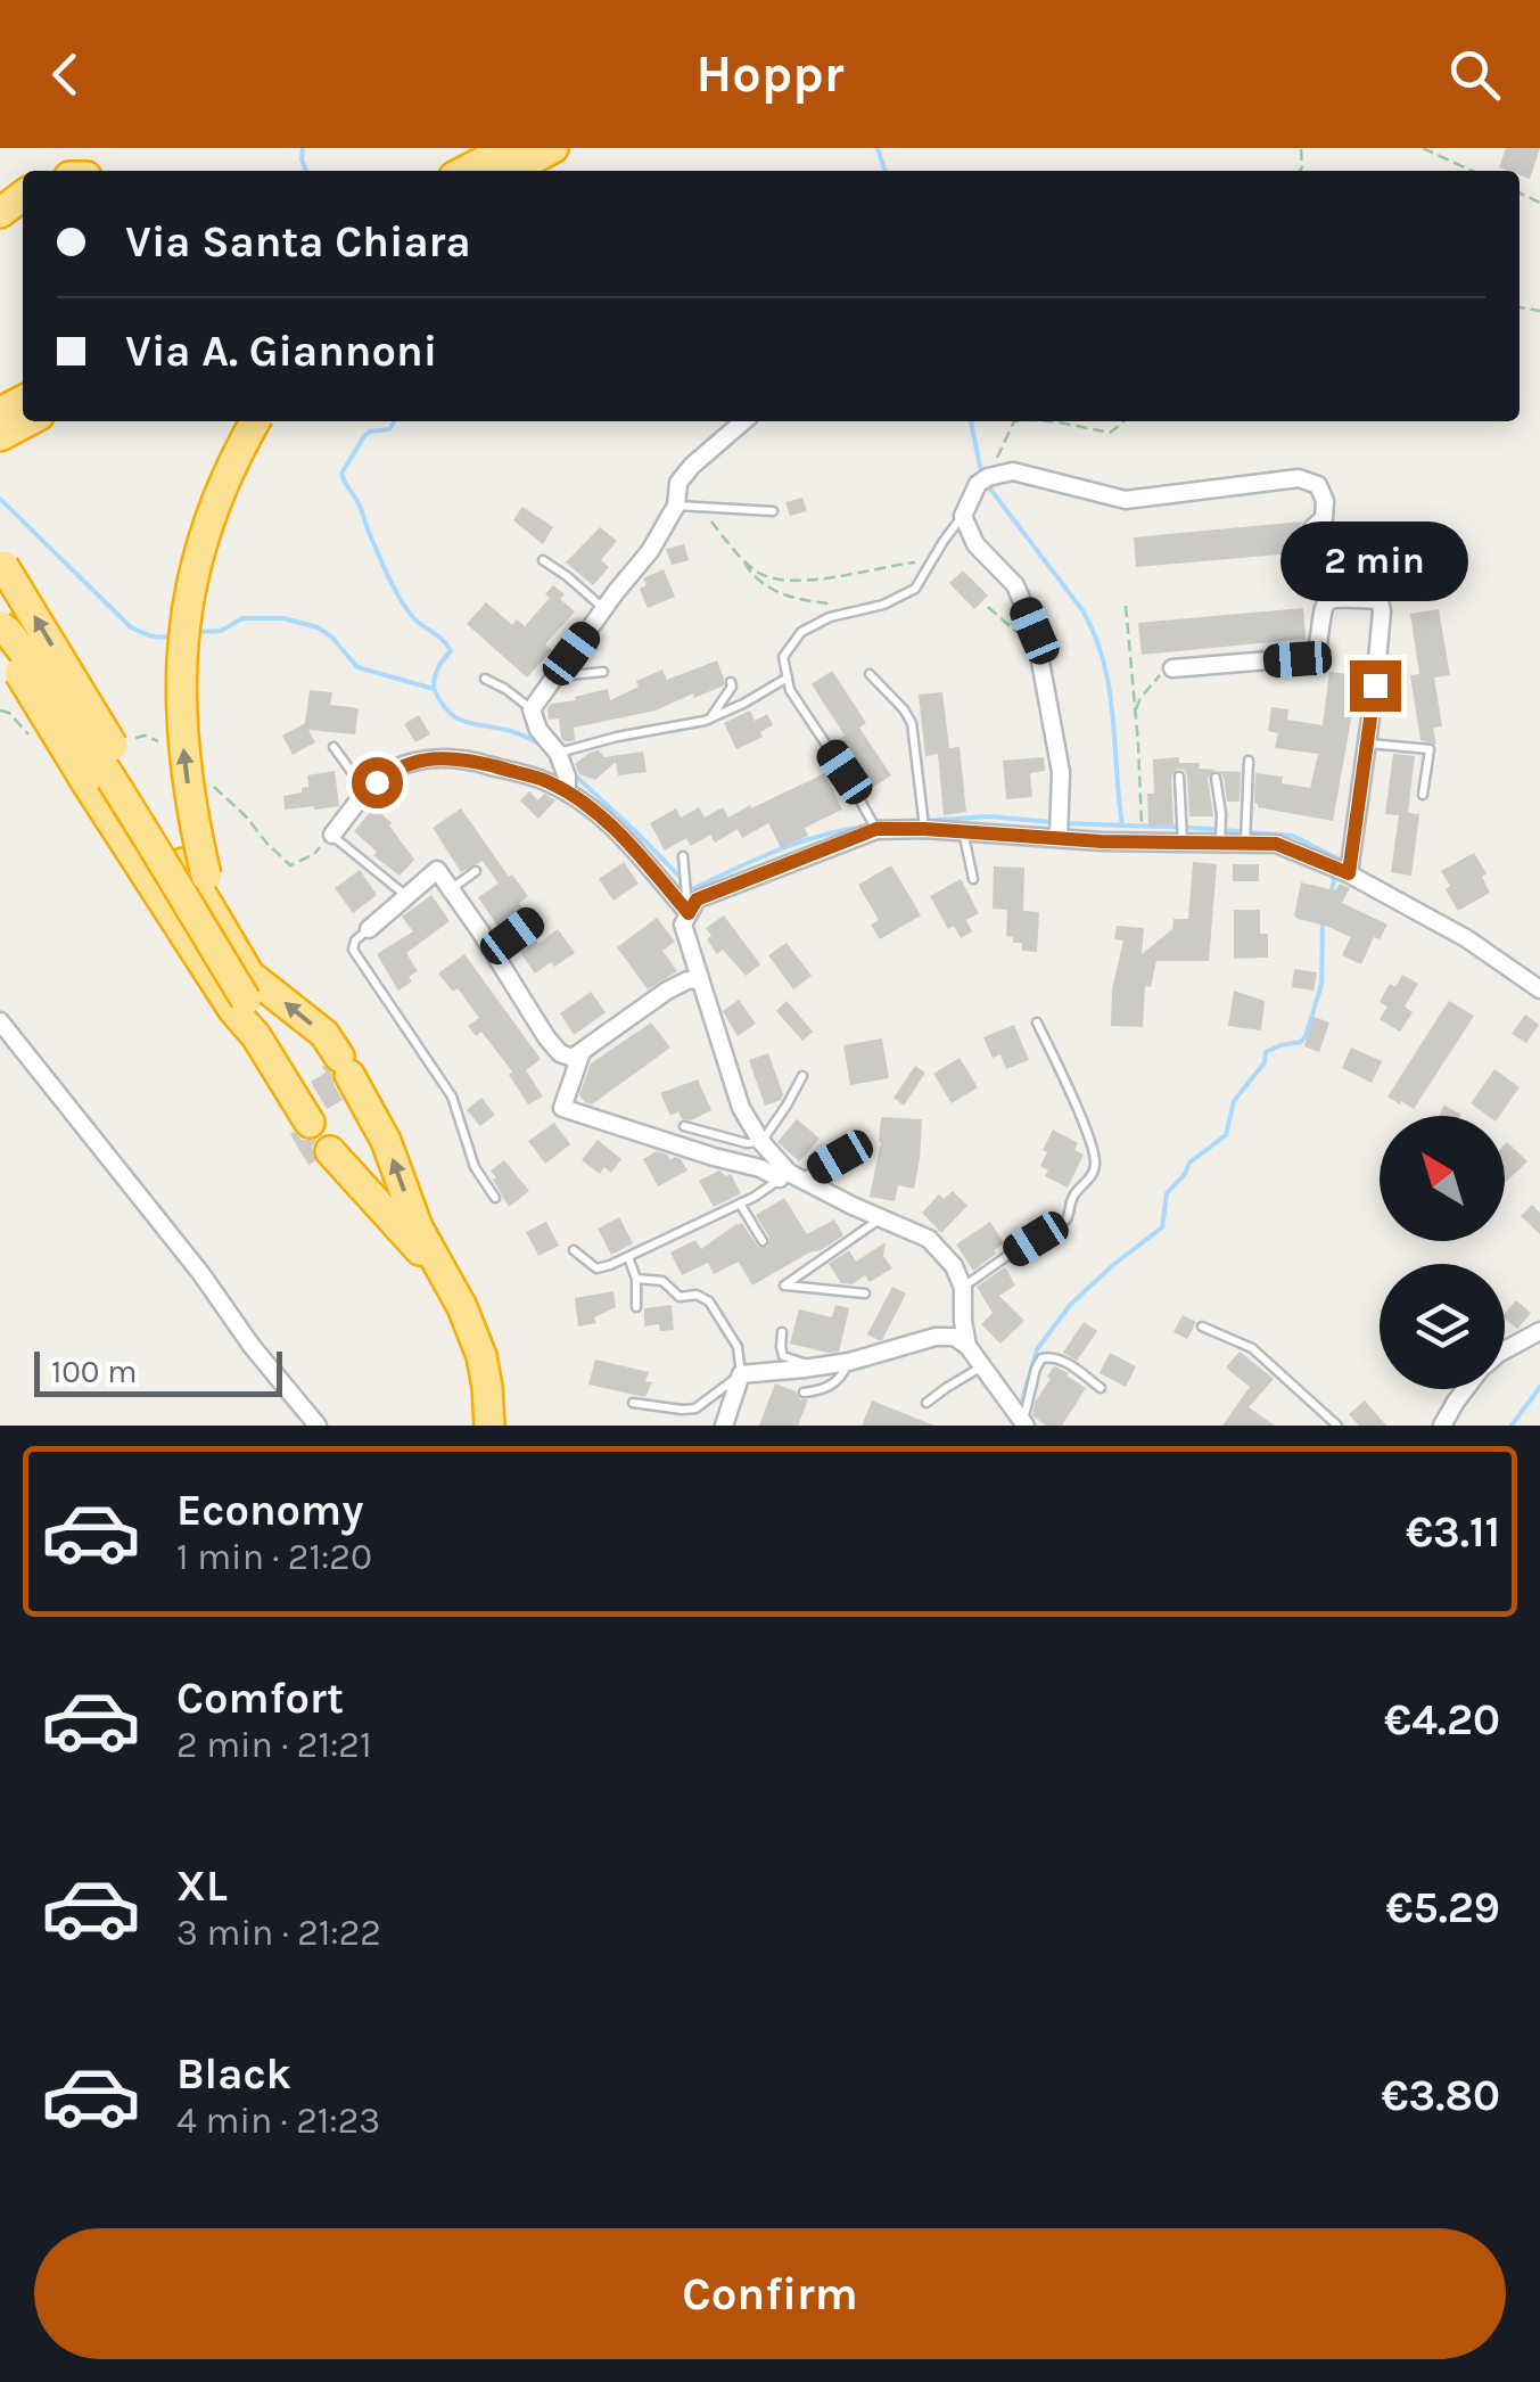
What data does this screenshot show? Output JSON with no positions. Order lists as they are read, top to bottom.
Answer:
{
  "scale_bar": "100 m",
  "north": "top left",
  "page": {
    "header": "Hoppr",
    "banner": ["Via Santa Chiara", "Via A. Giannoni"],
    "bubble": "2 min",
    "scale": "100 m",
    "list": [
      {
        "name": "Economy",
        "note": "1 min · 21:20",
        "value": "€3.11"
      },
      {
        "name": "Comfort",
        "note": "2 min · 21:21",
        "value": "€4.20"
      },
      {
        "name": "XL",
        "note": "3 min · 21:22",
        "value": "€5.29"
      },
      {
        "name": "Black",
        "note": "4 min · 21:23",
        "value": "€3.80"
      }
    ],
    "buttons": "Confirm"
  }
}
